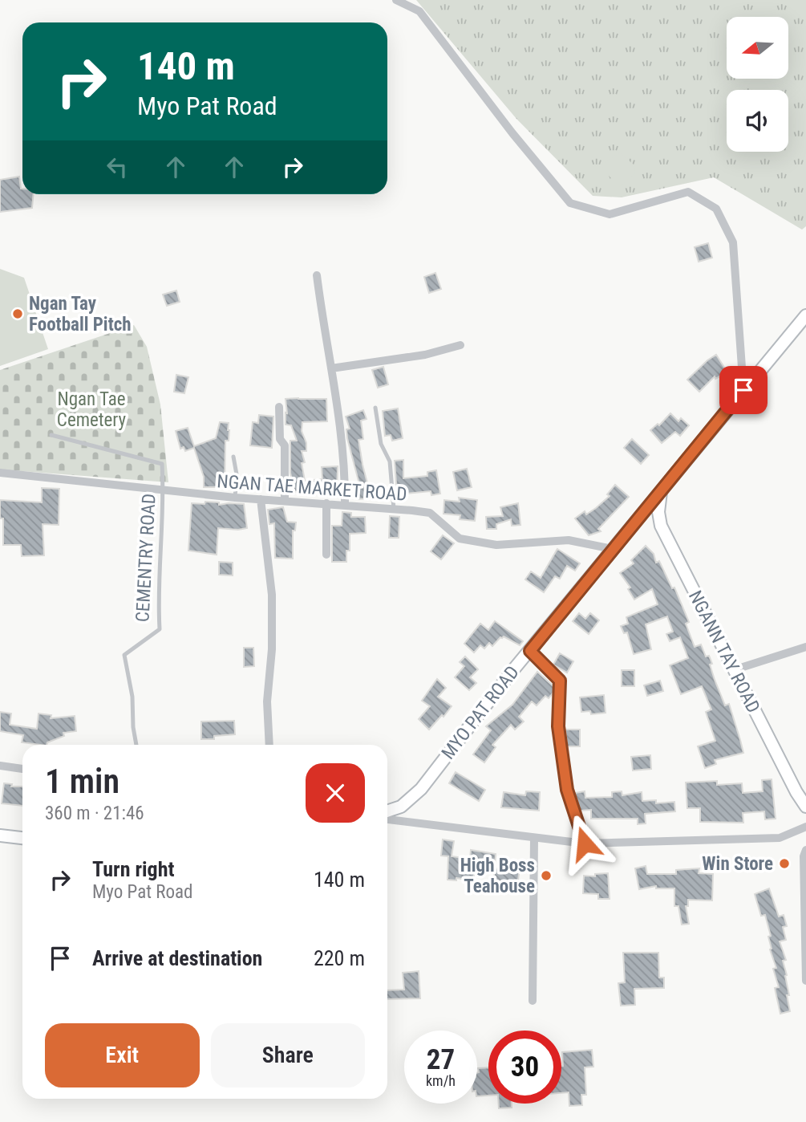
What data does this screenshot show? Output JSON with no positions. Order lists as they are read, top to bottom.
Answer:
{
  "streets": {
    "main road": ["NGANN TAY ROAD", "MYO PAT ROAD"],
    "street": ["NGAN TAE MARKET ROAD"],
    "lane": ["CEMENTRY ROAD"]
  },
  "crossings": [
    ["NGAN TAE MARKET ROAD", "CEMENTRY ROAD"],
    ["NGAN TAE MARKET ROAD", "MYO PAT ROAD"],
    ["NGANN TAY ROAD", "MYO PAT ROAD"]
  ],
  "parks": ["Ngan Tae Cemetery"],
  "places": ["Ngan Tay Football Pitch", "Win Store", "High Boss Teahouse"],
  "north": "left",
  "page": {
    "turn": ["140 m", "Myo Pat Road"],
    "heading": ["1 min", "360 m · 21:46"],
    "list": [
      {
        "name": "Turn right",
        "note": "Myo Pat Road",
        "value": "140 m"
      },
      {
        "name": "Arrive at destination",
        "value": "220 m"
      }
    ],
    "buttons": ["Exit", "Share"],
    "speed": "27 km/h",
    "limit": "30"
  }
}
